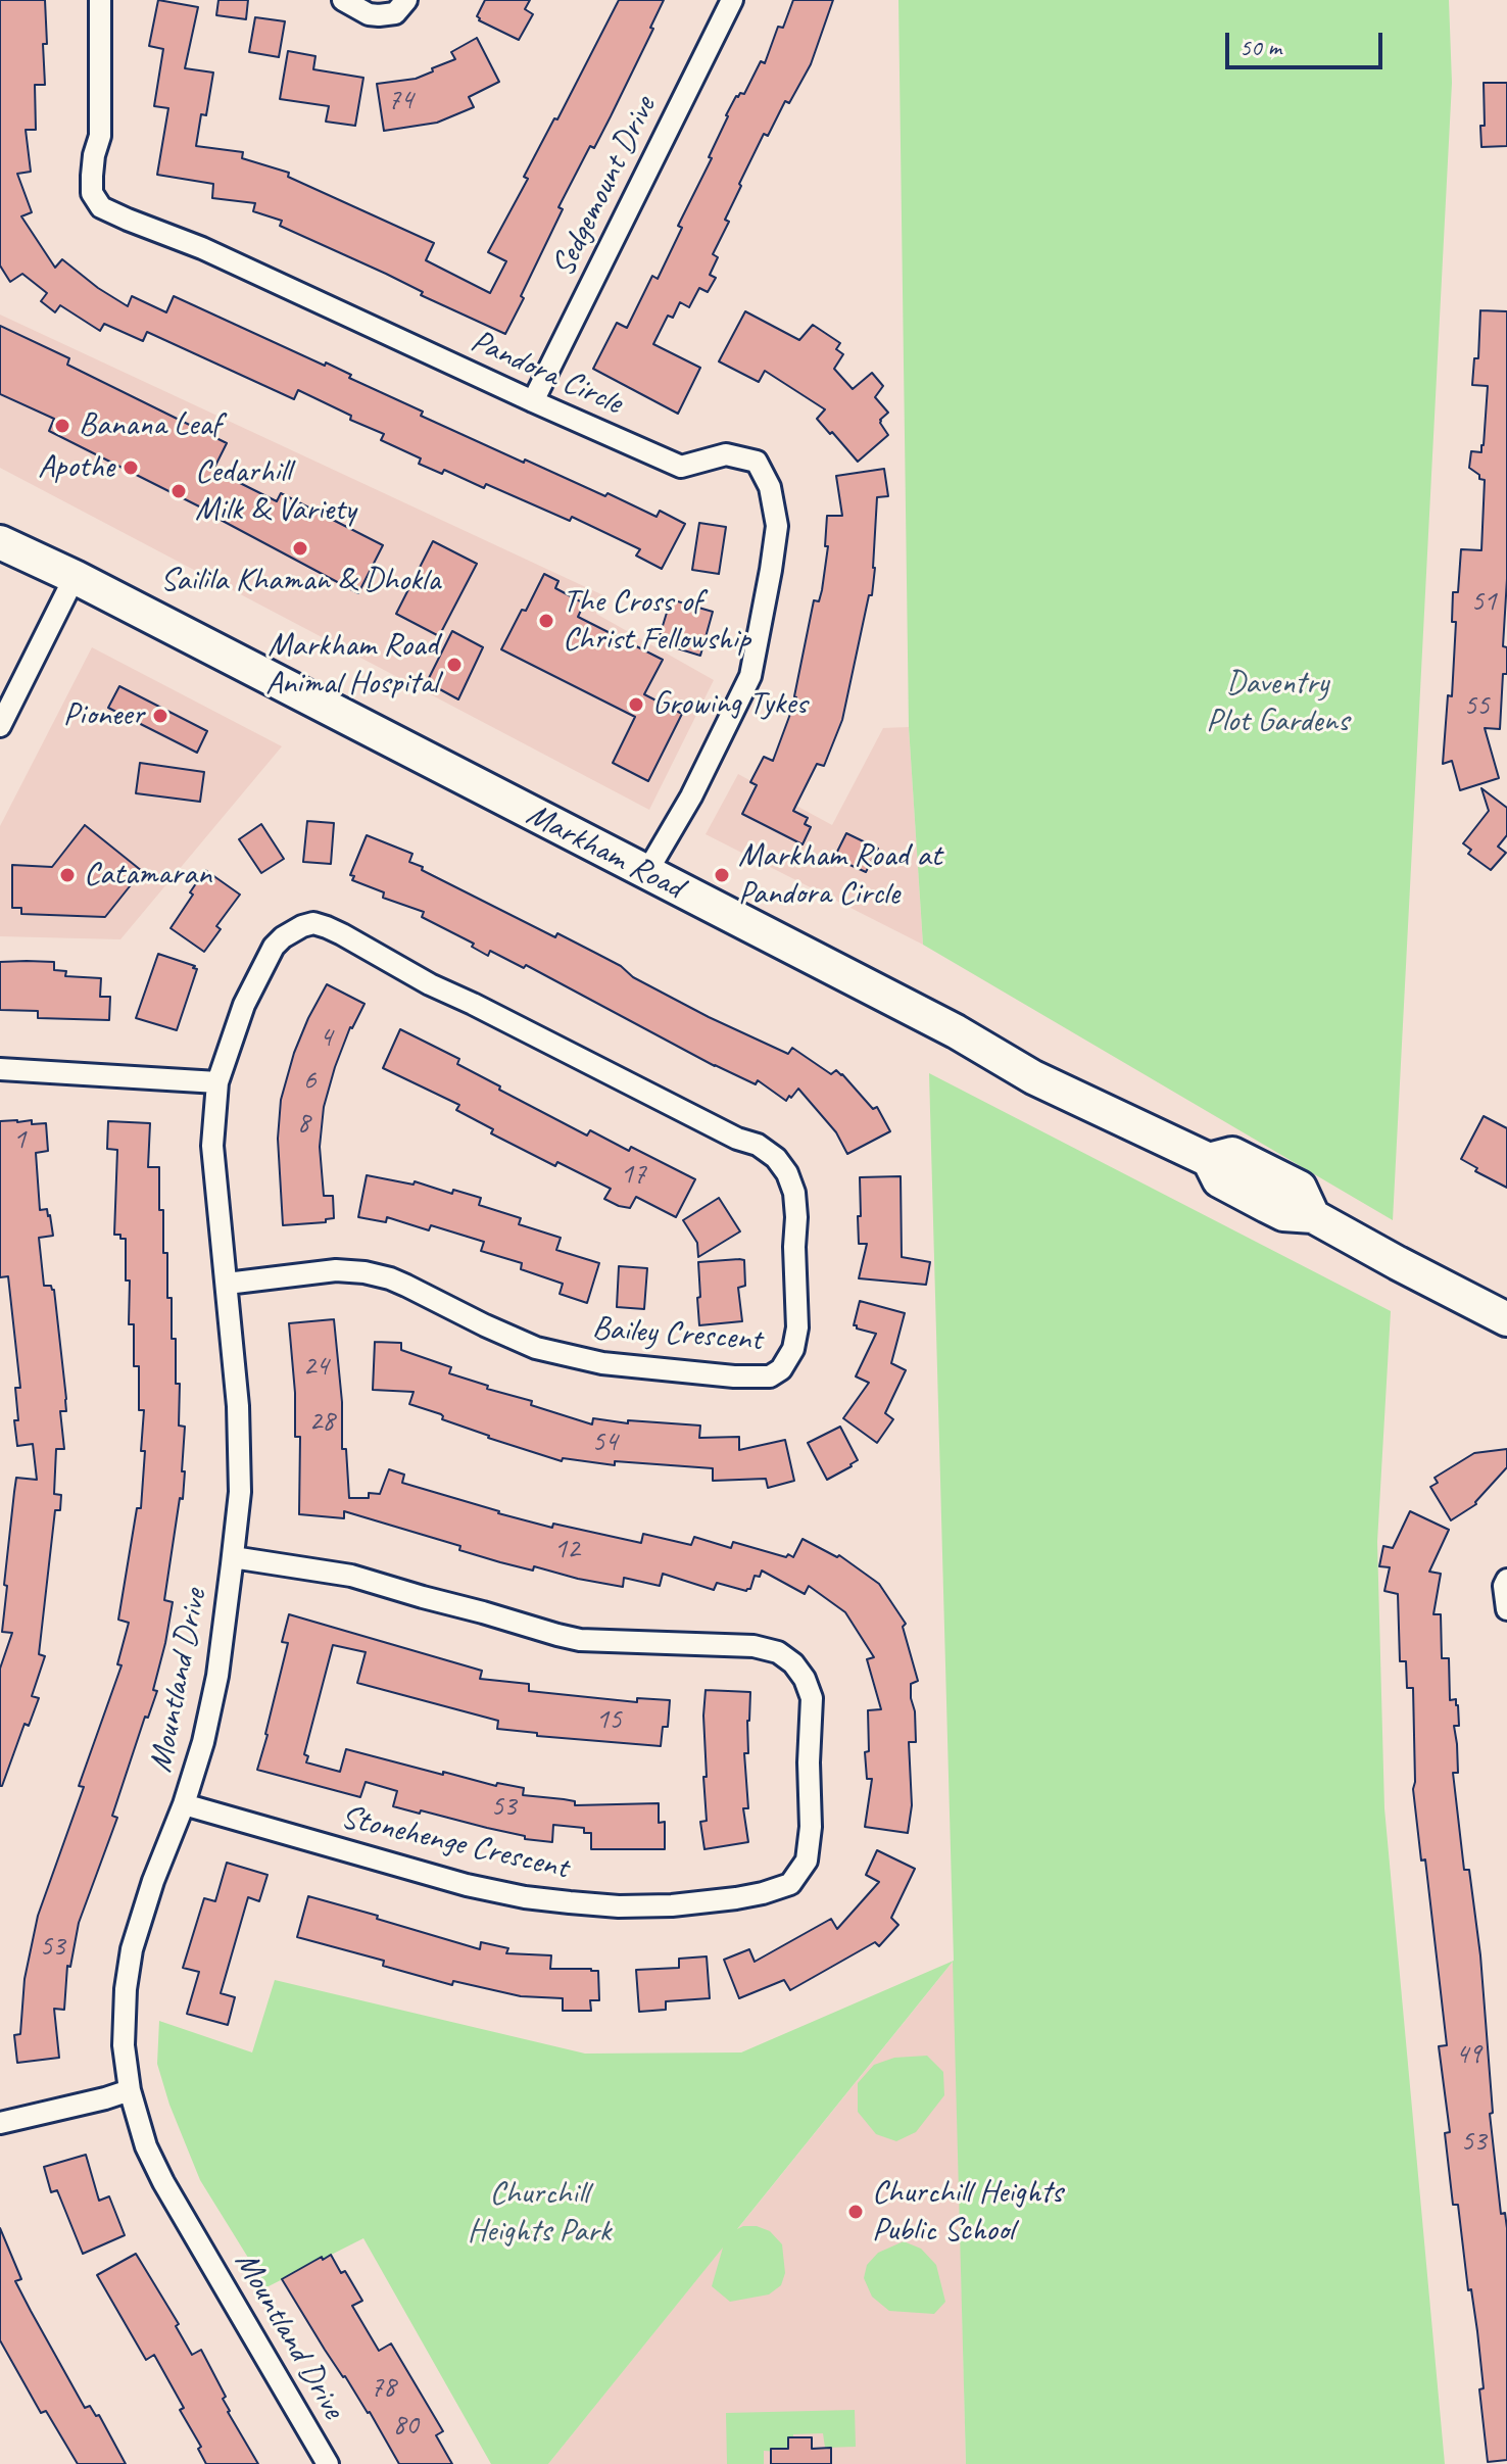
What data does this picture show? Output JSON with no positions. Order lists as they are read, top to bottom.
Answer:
{
  "streets": {
    "main road": ["Markham Road"],
    "street": [
      "Sedgemount Drive",
      "Pandora Circle",
      "Bailey Crescent",
      "Mountland Drive",
      "Stonehenge Crescent"
    ]
  },
  "crossings": [
    ["Sedgemount Drive", "Pandora Circle"],
    ["Pandora Circle", "Markham Road"],
    ["Bailey Crescent", "Mountland Drive"],
    ["Mountland Drive", "Stonehenge Crescent"]
  ],
  "parks": ["Daventry Plot Gardens", "Churchill Heights Park"],
  "places": [
    "Banana Leaf",
    "Apothe",
    "Cedarhill Milk & Variety",
    "Sailila Khaman & Dhokla",
    "The Cross of Christ Fellowship",
    "Markham Road Animal Hospital",
    "Growing Tykes",
    "Pioneer",
    "Catamaran",
    "Markham Road at Pandora Circle",
    "Churchill Heights Public School"
  ],
  "house_numbers": [
    "74",
    "51",
    "55",
    "4",
    "6",
    "8",
    "1",
    "17",
    "24",
    "28",
    "54",
    "12",
    "15",
    "53",
    "53",
    "49",
    "53",
    "78",
    "80"
  ],
  "scale_bar": "50 m"
}
